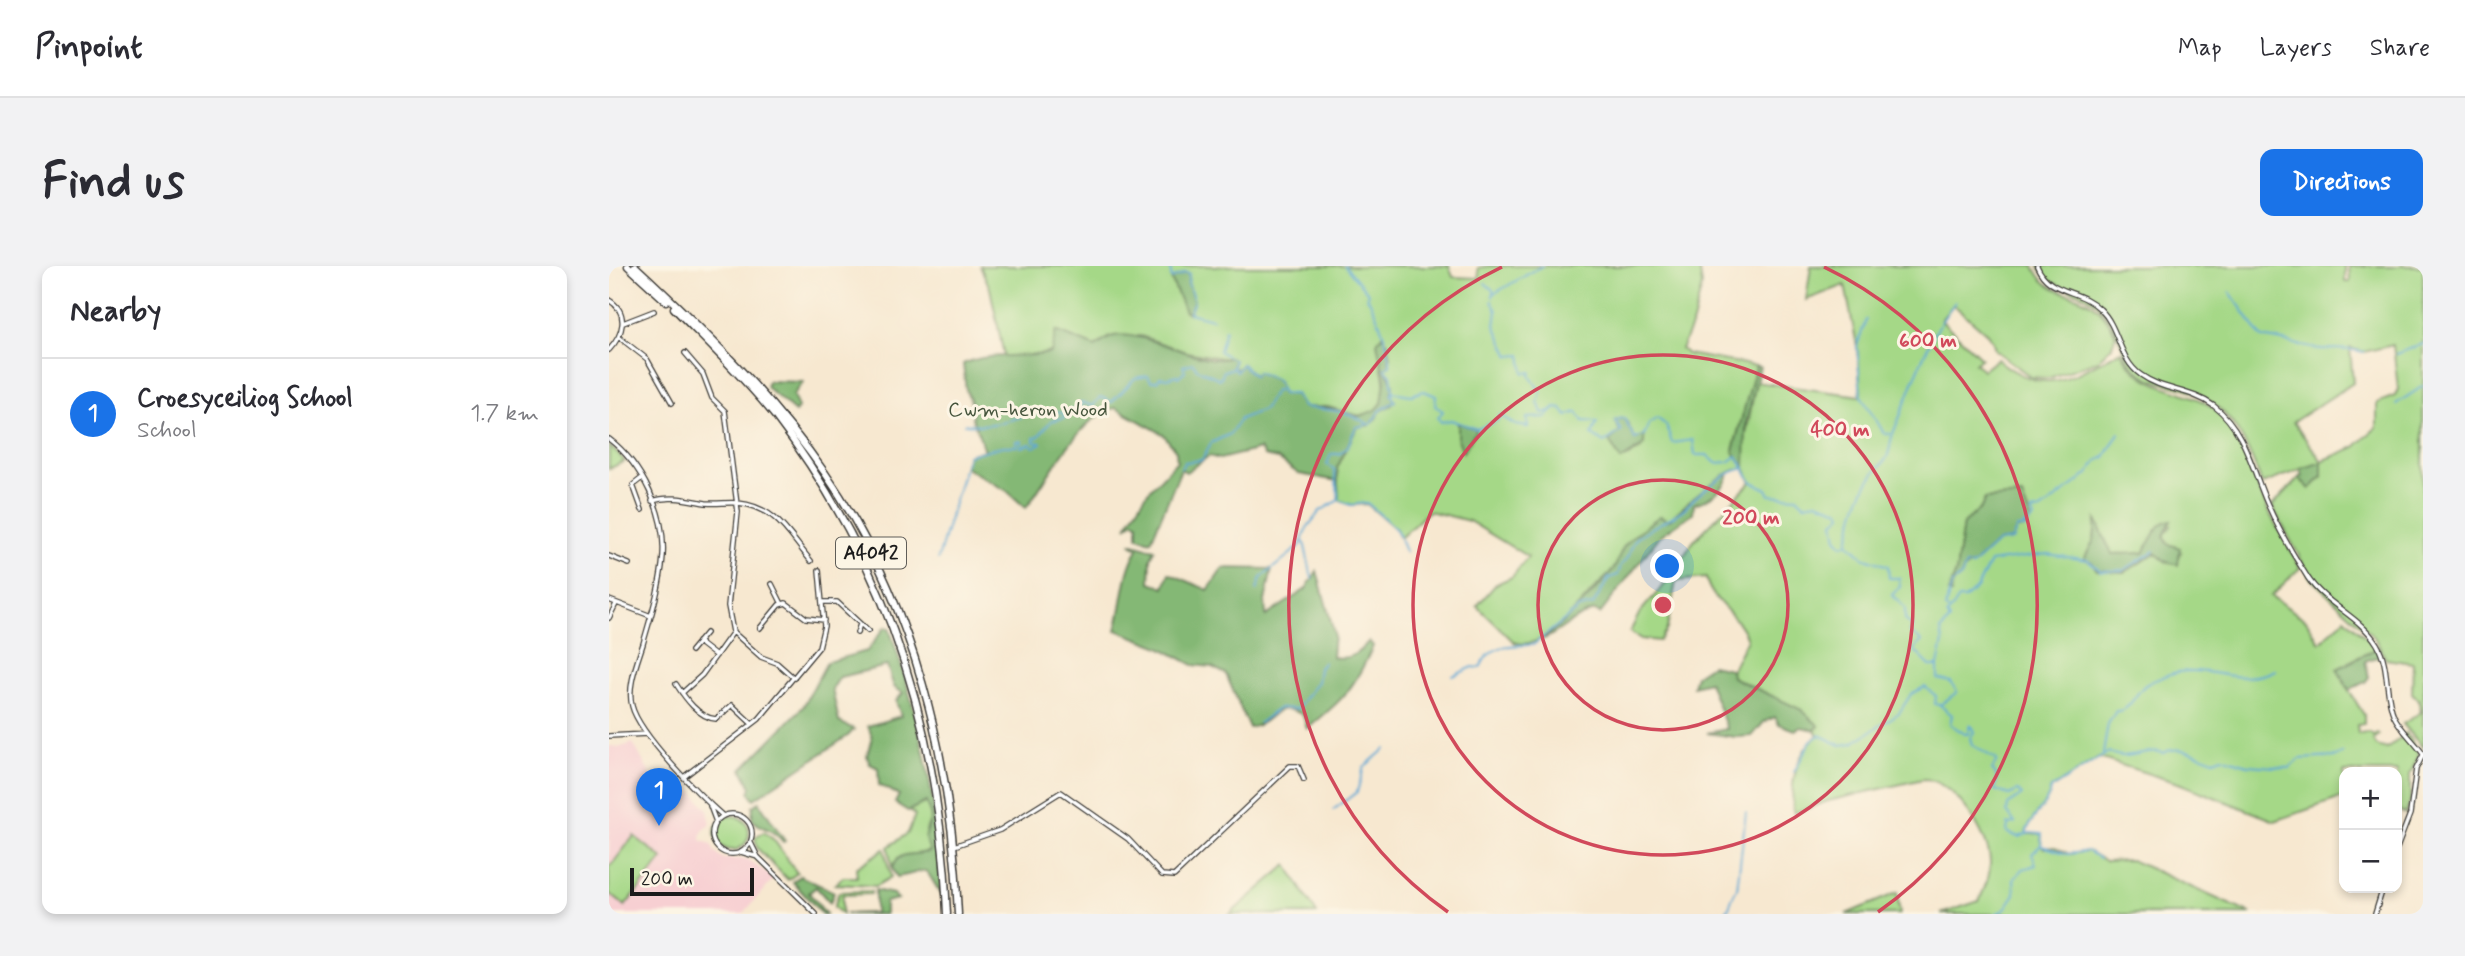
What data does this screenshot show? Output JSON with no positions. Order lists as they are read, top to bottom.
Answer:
{
  "streets": {
    "highway": ["A4042"]
  },
  "parks": ["Cwm-heron Wood"],
  "scale_bar": "200 m",
  "page": {
    "header": "Pinpoint",
    "nav": ["Map", "Layers", "Share"],
    "buttons": "Directions",
    "title": "Find us",
    "heading": "Nearby",
    "list": [
      {
        "mark": "1",
        "name": "Croesyceiliog School",
        "note": "School",
        "value": "1.7 km"
      }
    ],
    "map_buttons": ["+", "−"],
    "pins": "1",
    "scale": "200 m"
  },
  "rings": ["600 m", "400 m", "200 m"]
}
